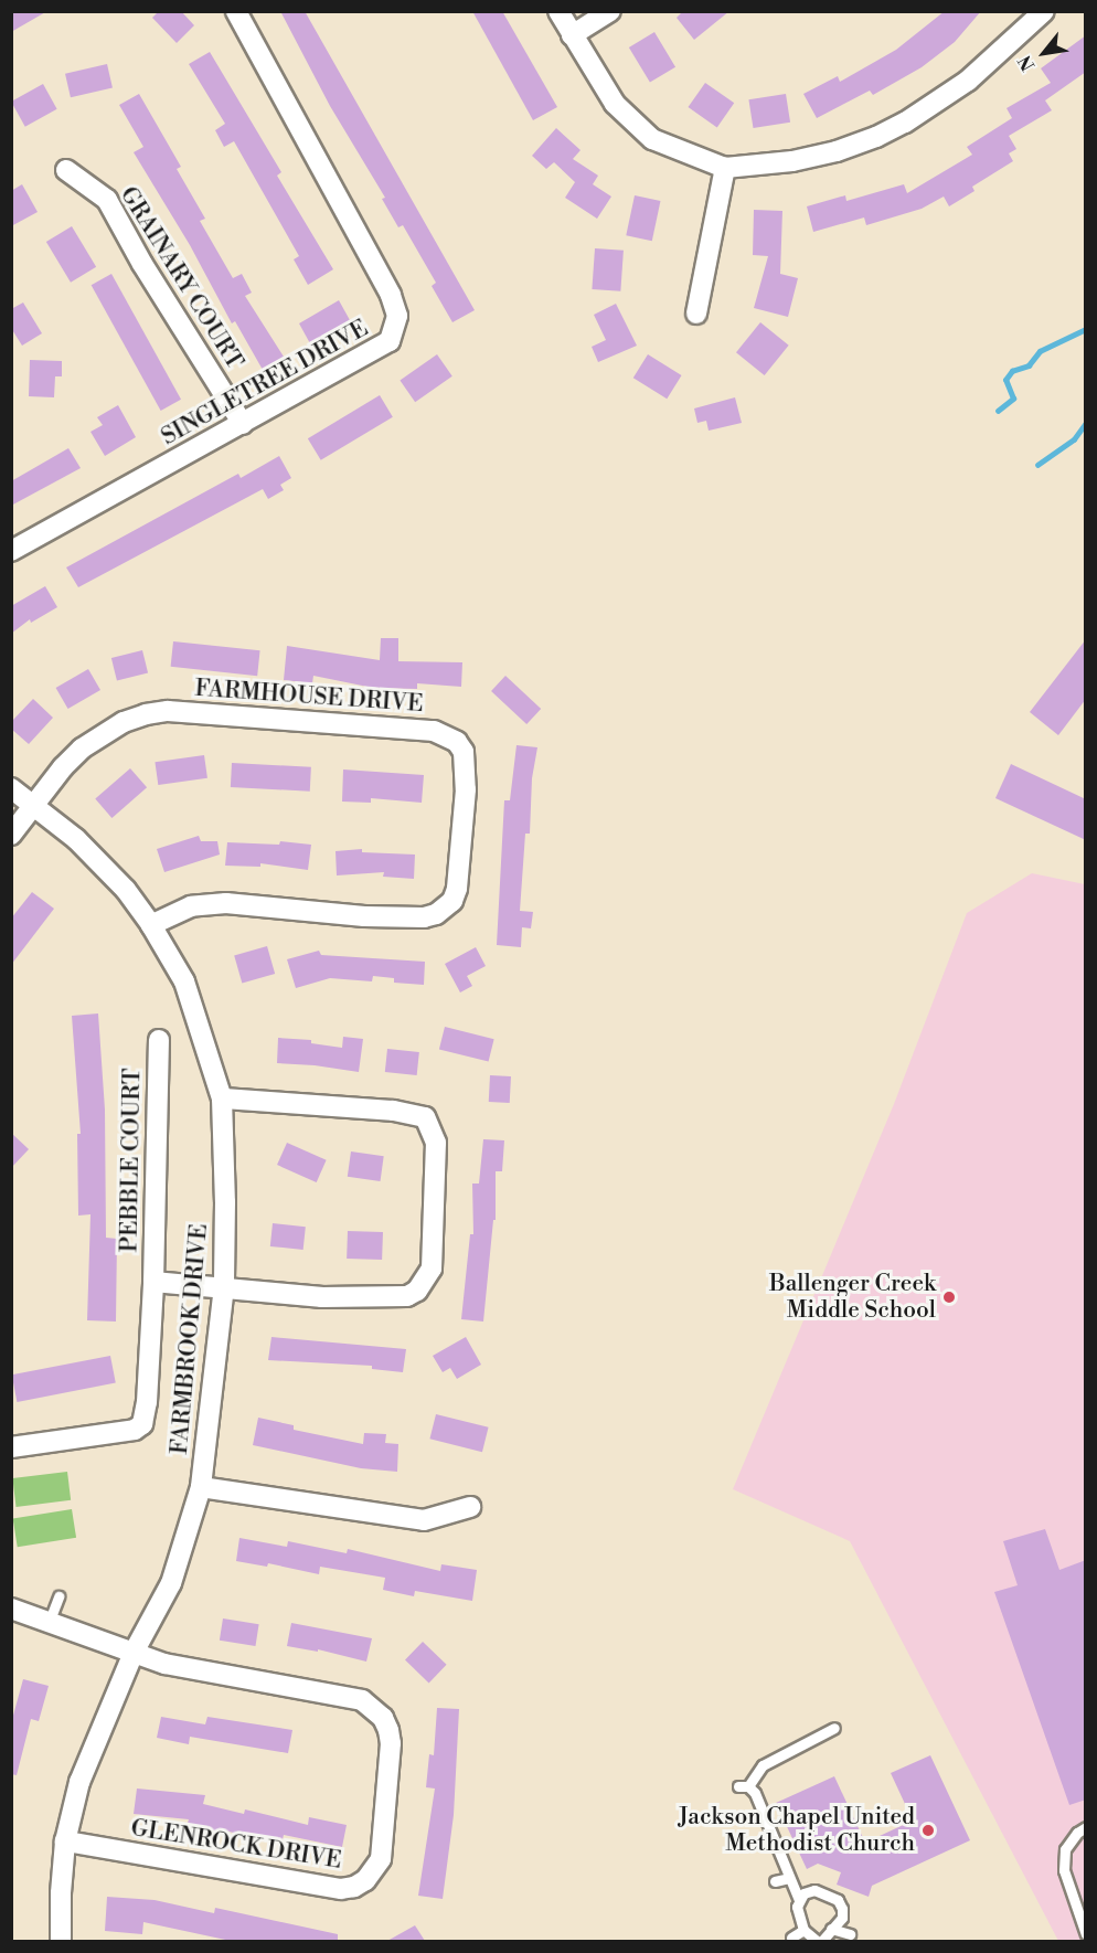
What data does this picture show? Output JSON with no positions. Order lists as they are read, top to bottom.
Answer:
{
  "streets": {
    "street": [
      "GRAINARY COURT",
      "SINGLETREE DRIVE",
      "FARMHOUSE DRIVE",
      "PEBBLE COURT",
      "FARMBROOK DRIVE",
      "GLENROCK DRIVE"
    ]
  },
  "crossings": [
    ["GRAINARY COURT", "SINGLETREE DRIVE"],
    ["FARMHOUSE DRIVE", "FARMBROOK DRIVE"],
    ["PEBBLE COURT", "FARMBROOK DRIVE"],
    ["FARMBROOK DRIVE", "GLENROCK DRIVE"]
  ],
  "places": ["Ballenger Creek Middle School", "Jackson Chapel United Methodist Church"],
  "north": "bottom left"
}
